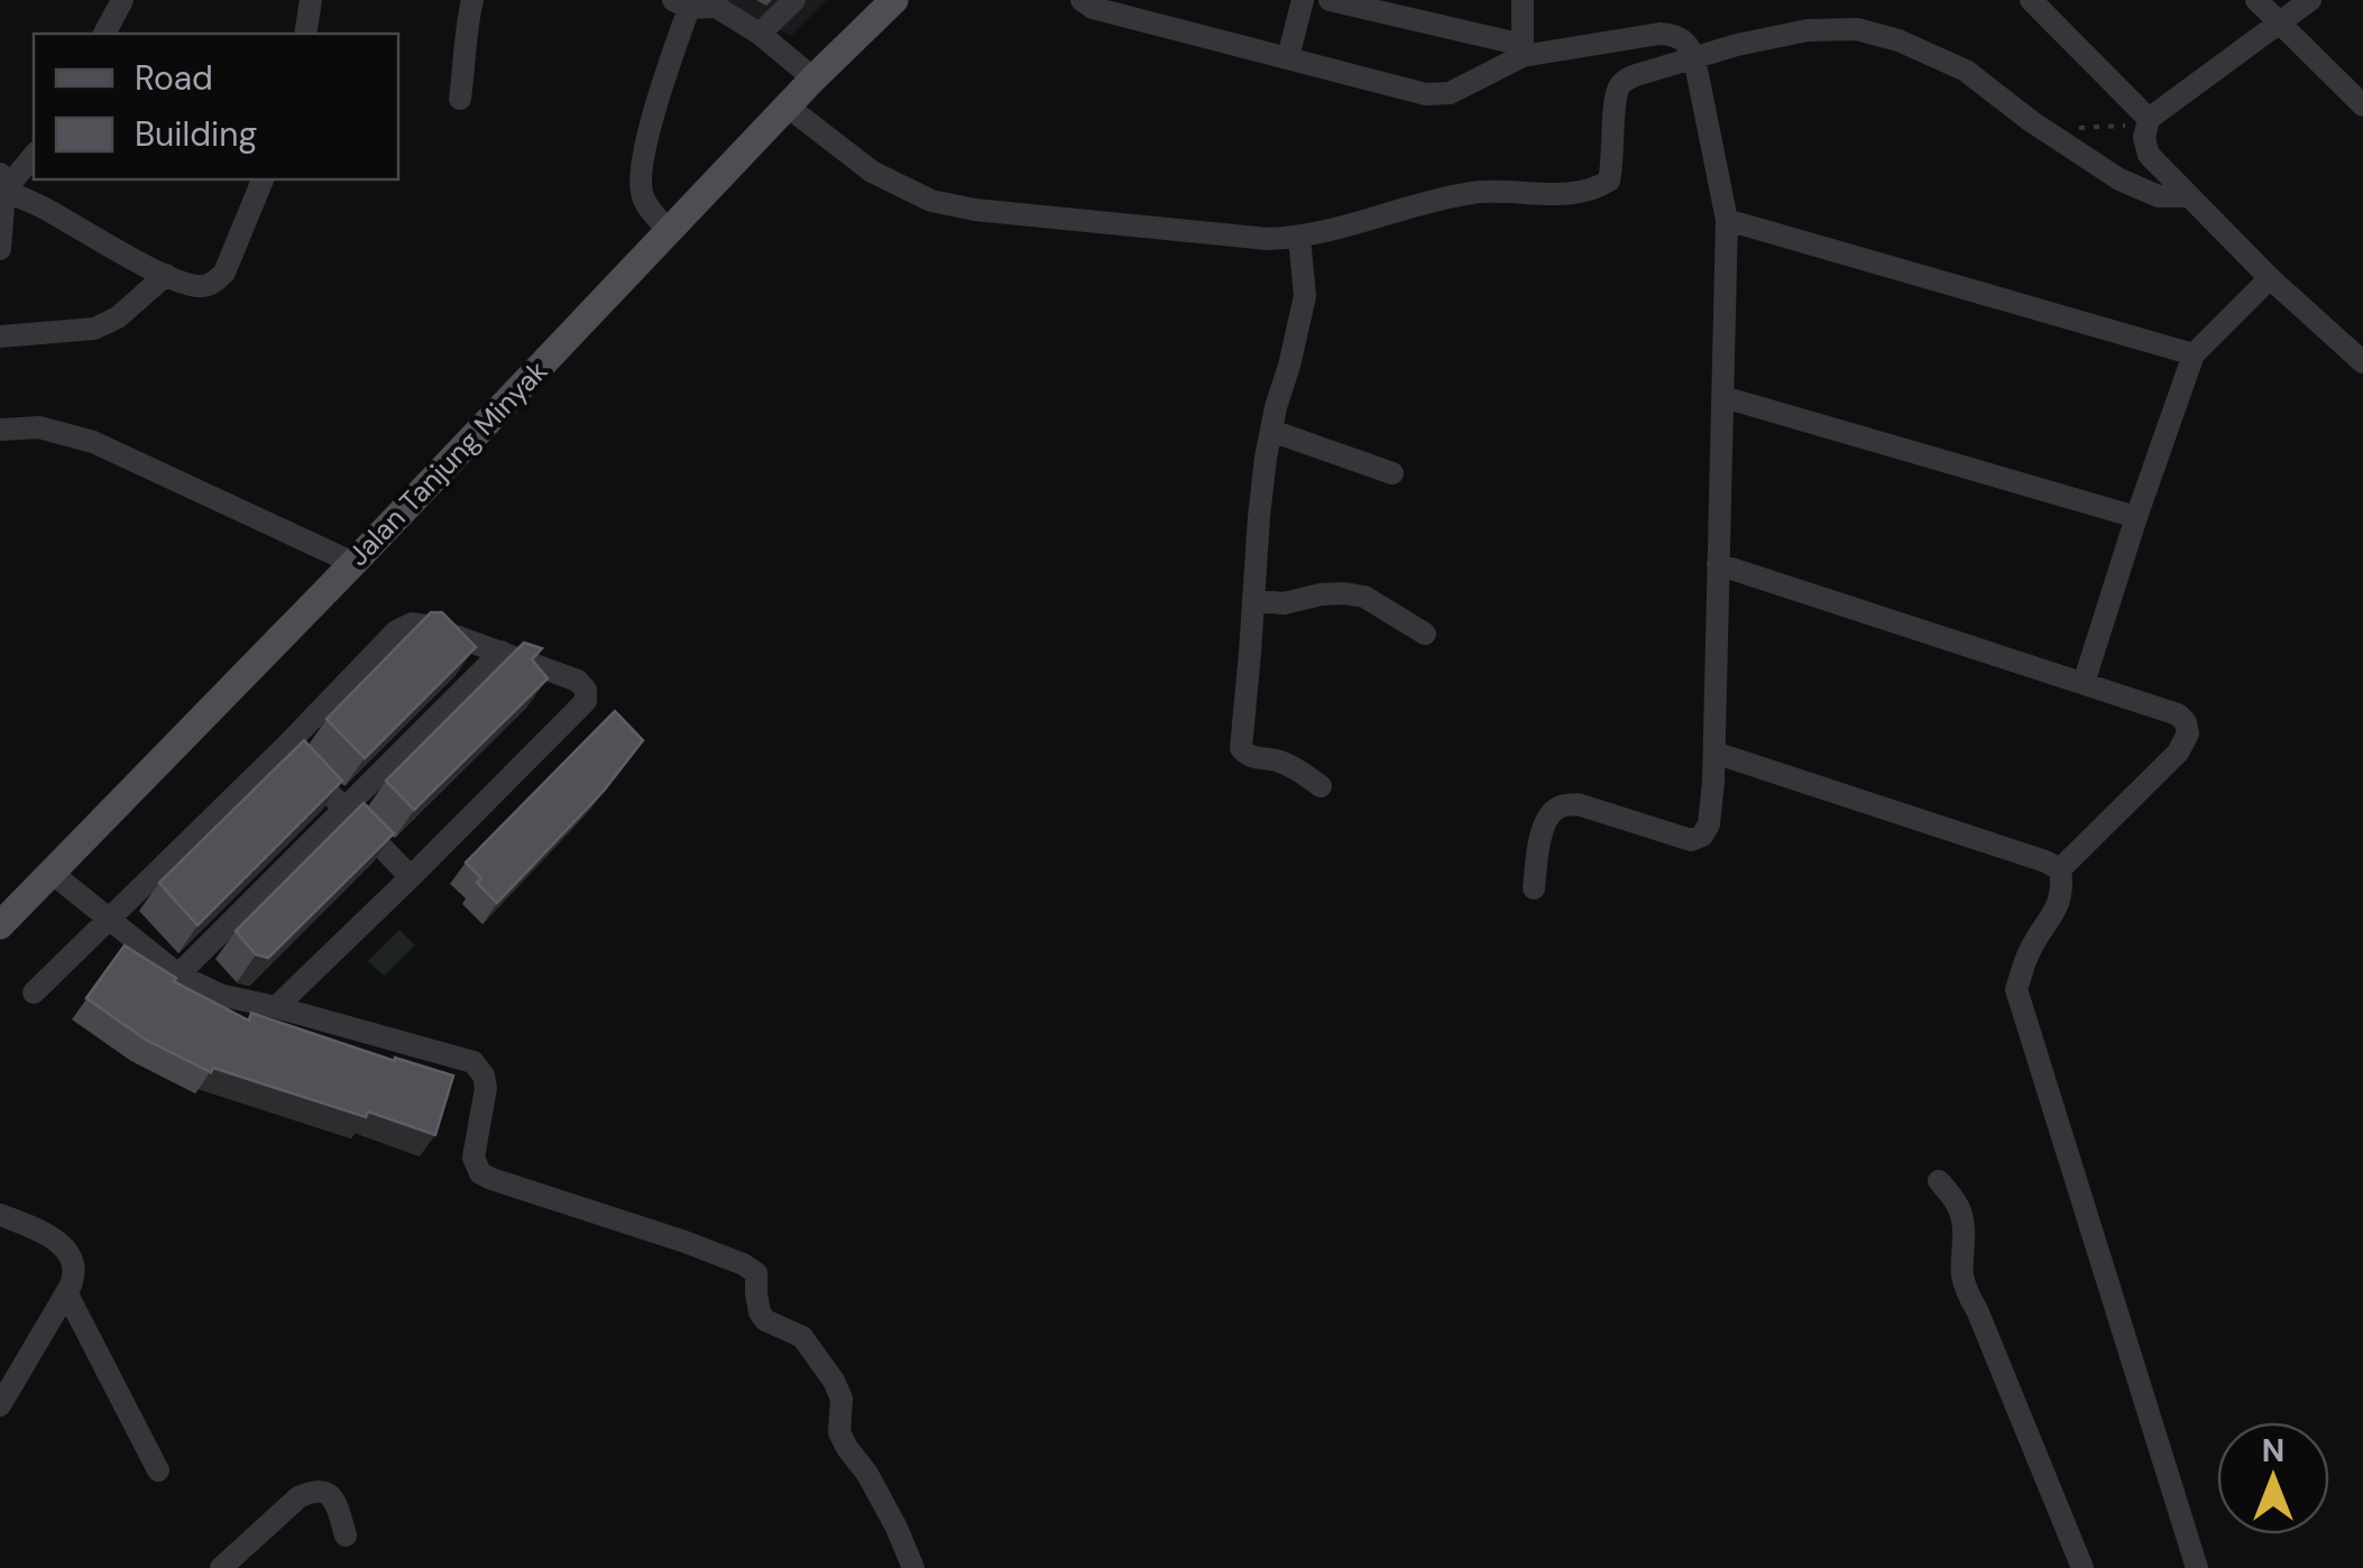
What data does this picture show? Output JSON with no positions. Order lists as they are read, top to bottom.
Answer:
{
  "streets": {
    "main road": ["Jalan Tanjung Minyak"]
  },
  "legend": ["Road", "Building"],
  "north": "top"
}
